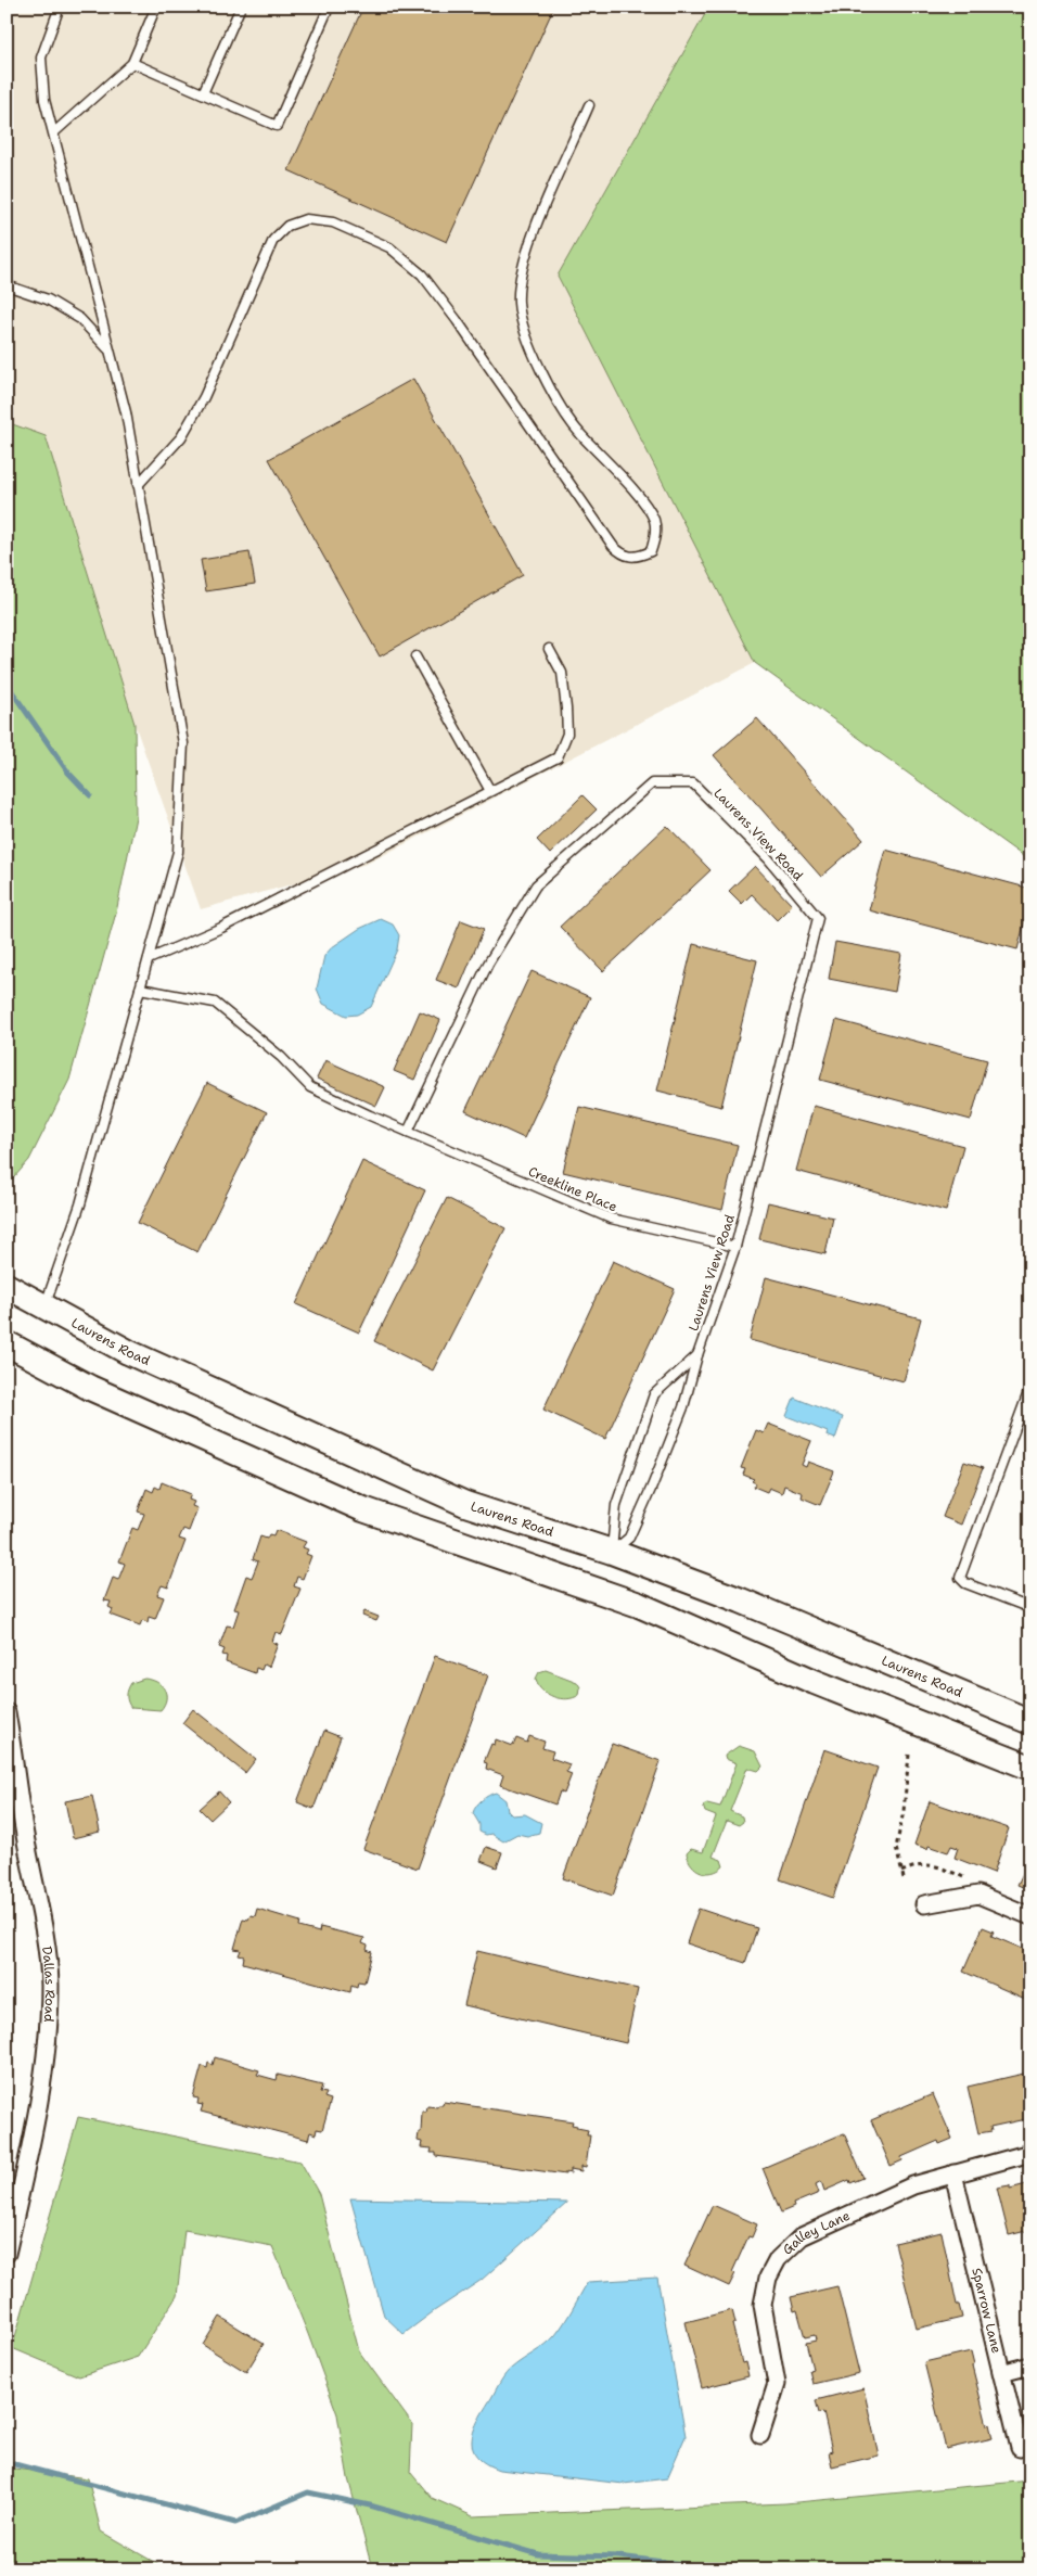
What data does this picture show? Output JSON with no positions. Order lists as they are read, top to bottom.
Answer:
{
  "streets": {
    "main road": ["Laurens Road"],
    "street": ["Dallas Road", "Galley Lane", "Sparrow Lane"],
    "lane": ["Laurens View Road", "Creekline Place"]
  },
  "crossings": [
    ["Laurens View Road", "Creekline Place"],
    ["Laurens View Road", "Laurens Road"],
    ["Galley Lane", "Sparrow Lane"]
  ]
}
